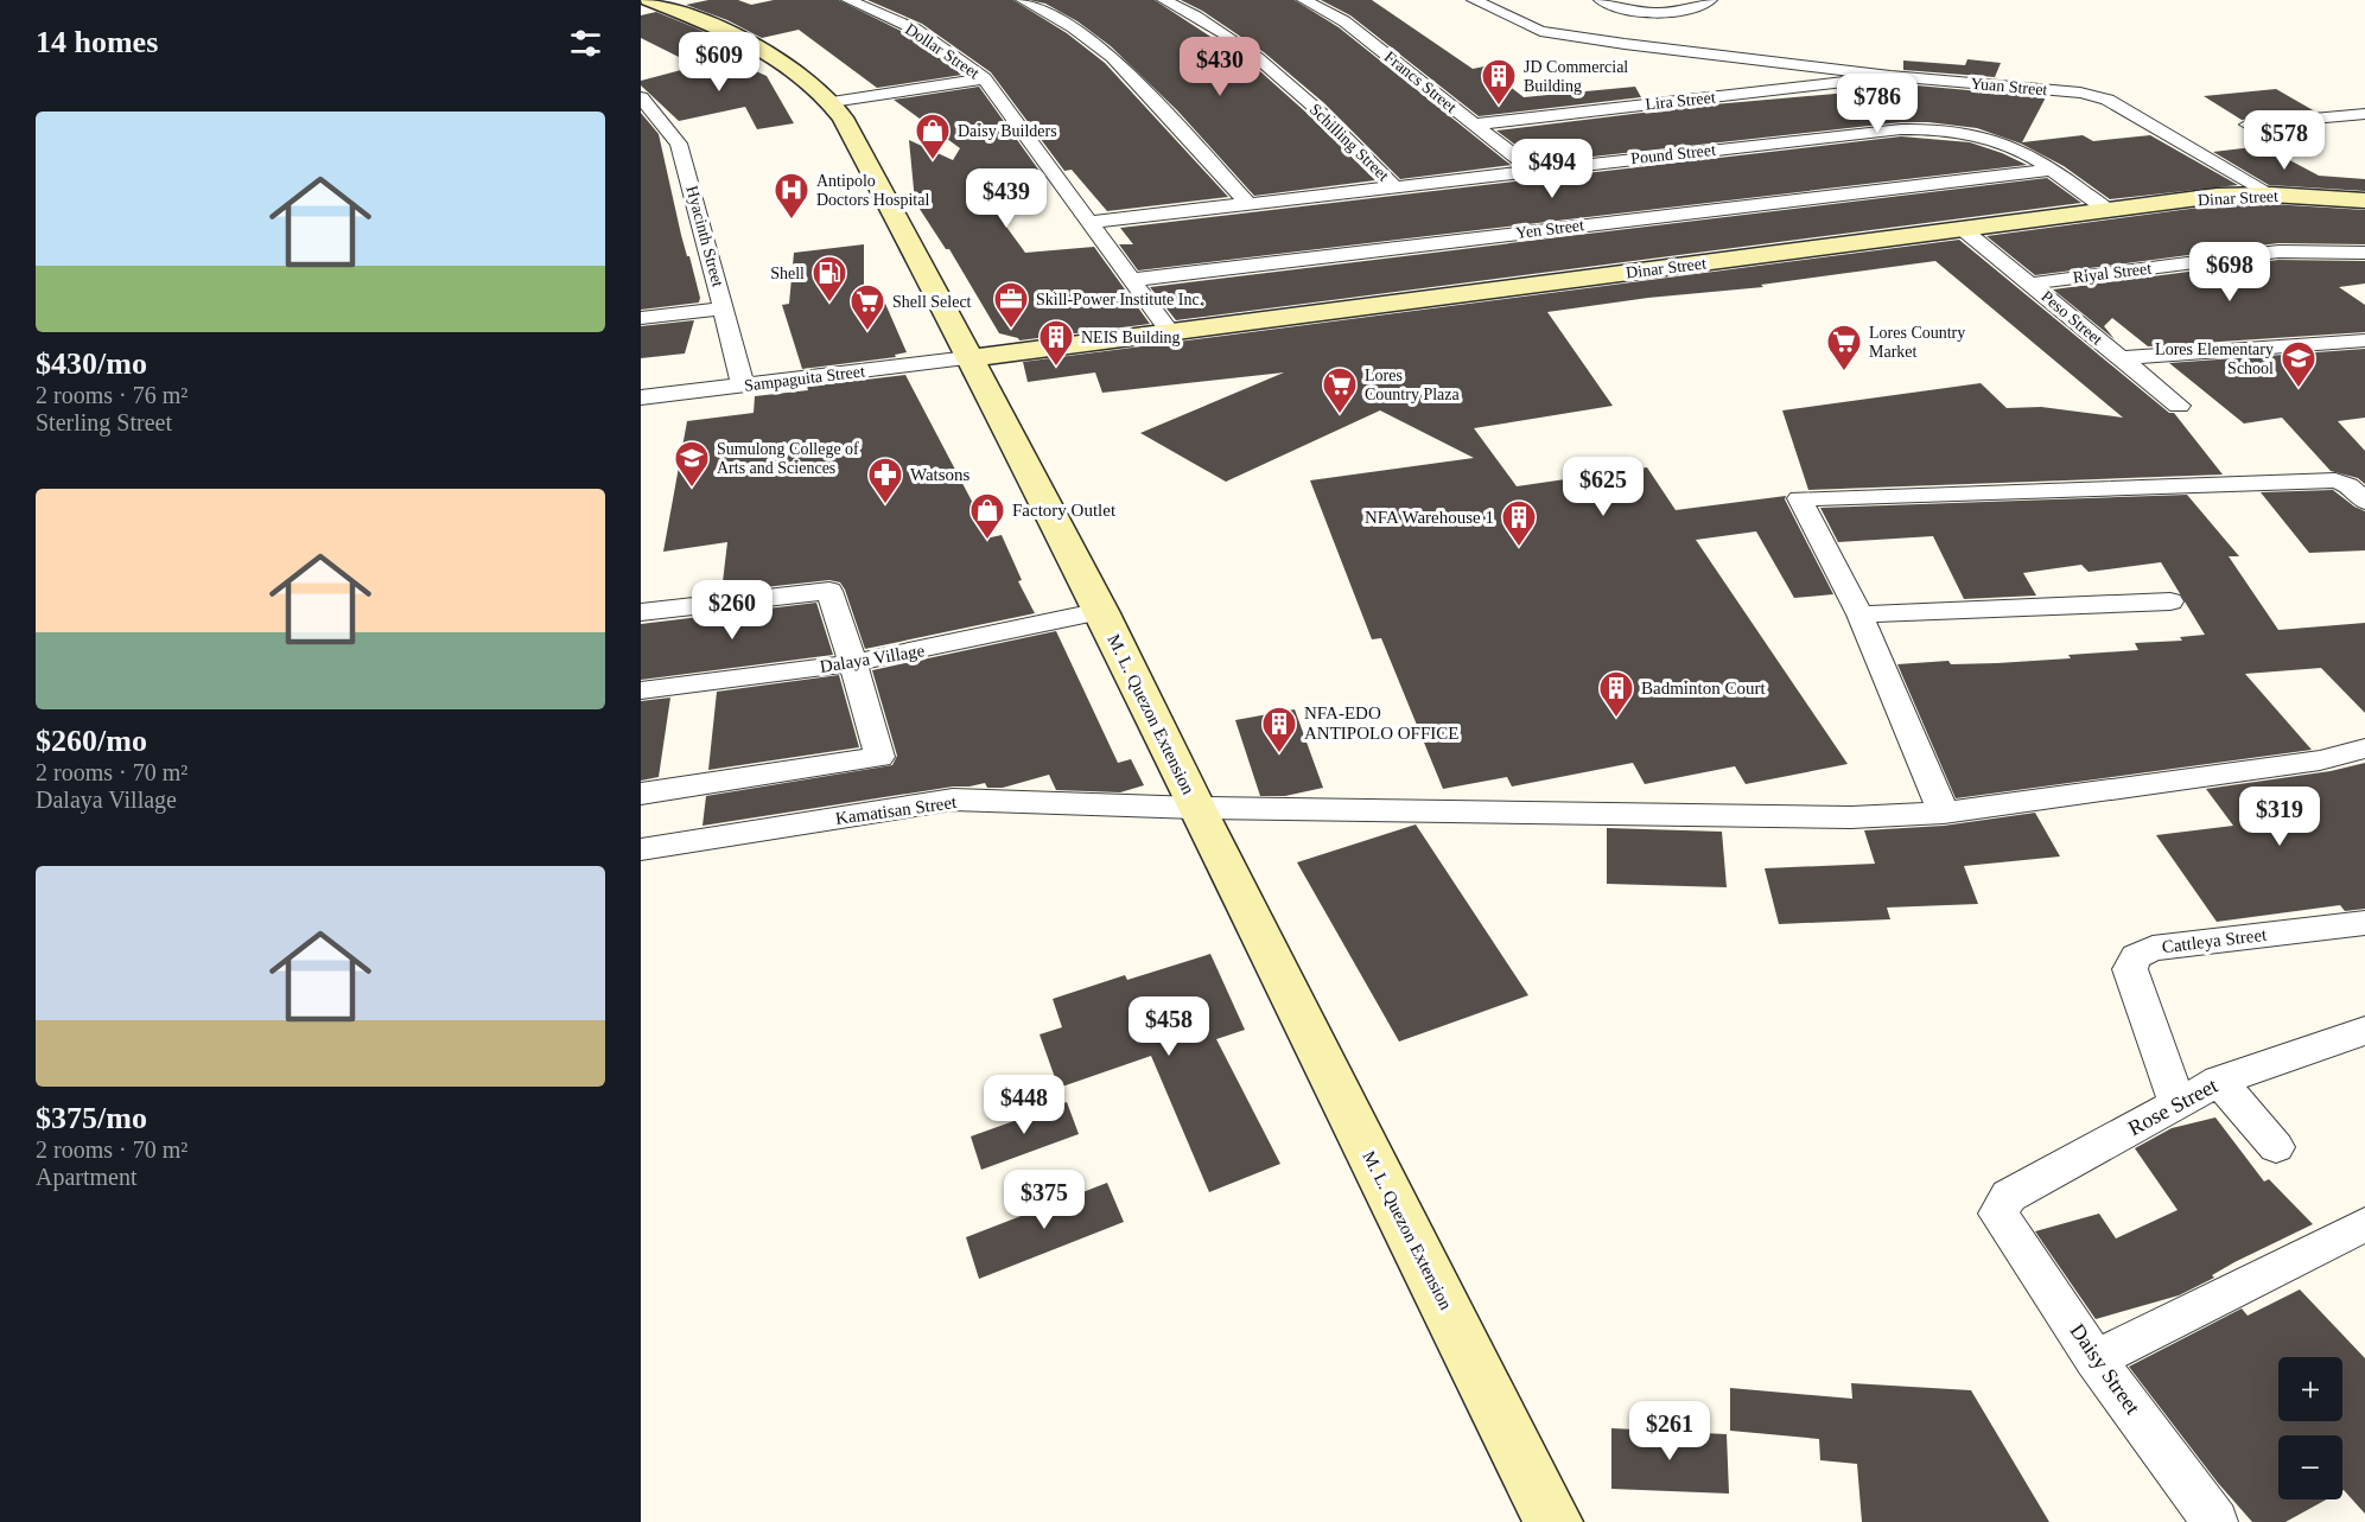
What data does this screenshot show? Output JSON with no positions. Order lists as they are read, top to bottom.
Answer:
{
  "streets": {
    "main road": ["Dinar Street", "M. L. Quezon Extension"],
    "street": [
      "Dollar Street",
      "Francs Street",
      "Yuan Street",
      "Lira Street",
      "Schilling Street",
      "Pound Street",
      "Yen Street",
      "Hyacinth Street",
      "Riyal Street",
      "Peso Street",
      "Sampaguita Street",
      "Dalaya Village",
      "Kamatisan Street",
      "Cattleya Street",
      "Rose Street",
      "Daisy Street"
    ]
  },
  "crossings": [
    ["Dollar Street", "Pound Street"],
    ["Dollar Street", "Dinar Street"],
    ["Dollar Street", "Yen Street"],
    ["Francs Street", "Lira Street"],
    ["Francs Street", "Pound Street"],
    ["Yuan Street", "Lira Street"],
    ["Yuan Street", "Dinar Street"],
    ["Schilling Street", "Pound Street"],
    ["Pound Street", "Dinar Street"],
    ["Pound Street", "Yen Street"],
    ["Dinar Street", "Peso Street"],
    ["Dinar Street", "Sampaguita Street"],
    ["Dinar Street", "M. L. Quezon Extension"],
    ["Hyacinth Street", "Sampaguita Street"],
    ["Riyal Street", "Peso Street"],
    ["Sampaguita Street", "M. L. Quezon Extension"],
    ["Dalaya Village", "M. L. Quezon Extension"],
    ["M. L. Quezon Extension", "Kamatisan Street"],
    ["Cattleya Street", "Rose Street"],
    ["Rose Street", "Daisy Street"]
  ],
  "places": {
    "building": [
      "JD Commercial Building",
      "NEIS Building",
      "NFA Warehouse 1",
      "Badminton Court",
      "NFA-EDO ANTIPOLO OFFICE"
    ],
    "shop": ["Daisy Builders", "Factory Outlet"],
    "hospital": ["Antipolo Doctors Hospital"],
    "fuel station": ["Shell"],
    "office": ["Skill-Power Institute Inc."],
    "supermarket": ["Shell Select", "Lores Country Market", "Lores Country Plaza"],
    "school or university": ["Lores Elementary School", "Sumulong College of Arts and Sciences"],
    "pharmacy": ["Watsons"]
  },
  "page": {
    "heading": "14 homes",
    "price": [
      "$609",
      "$430",
      "$786",
      "$578",
      "$494",
      "$439",
      "$698",
      "$625",
      "$260",
      "$319",
      "$458",
      "$448",
      "$375",
      "$261"
    ],
    "list": [
      {
        "name": "$430/mo",
        "note": "2 rooms · 76 m² · Sterling Street"
      },
      {
        "name": "$260/mo",
        "note": "2 rooms · 70 m² · Dalaya Village"
      },
      {
        "name": "$375/mo",
        "note": "2 rooms · 70 m² · Apartment"
      }
    ],
    "map_buttons": ["+", "−"]
  }
}
